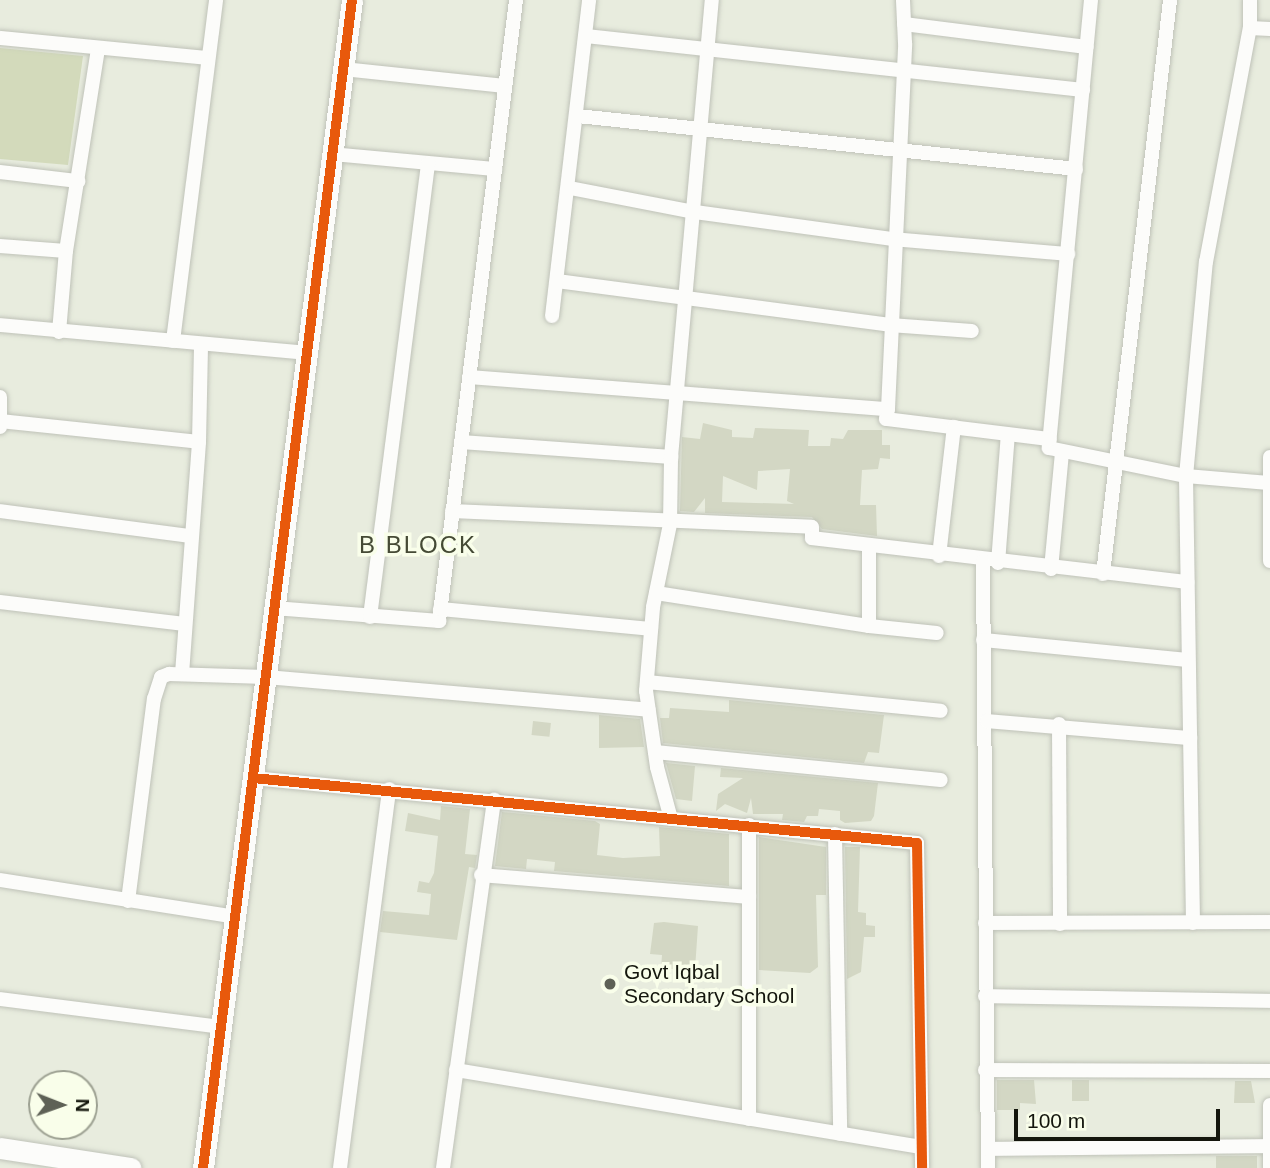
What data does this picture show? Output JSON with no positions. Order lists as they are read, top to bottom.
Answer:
{
  "districts": ["B BLOCK"],
  "places": ["Govt Iqbal Secondary School"],
  "scale_bar": "100 m",
  "north": "right"
}
